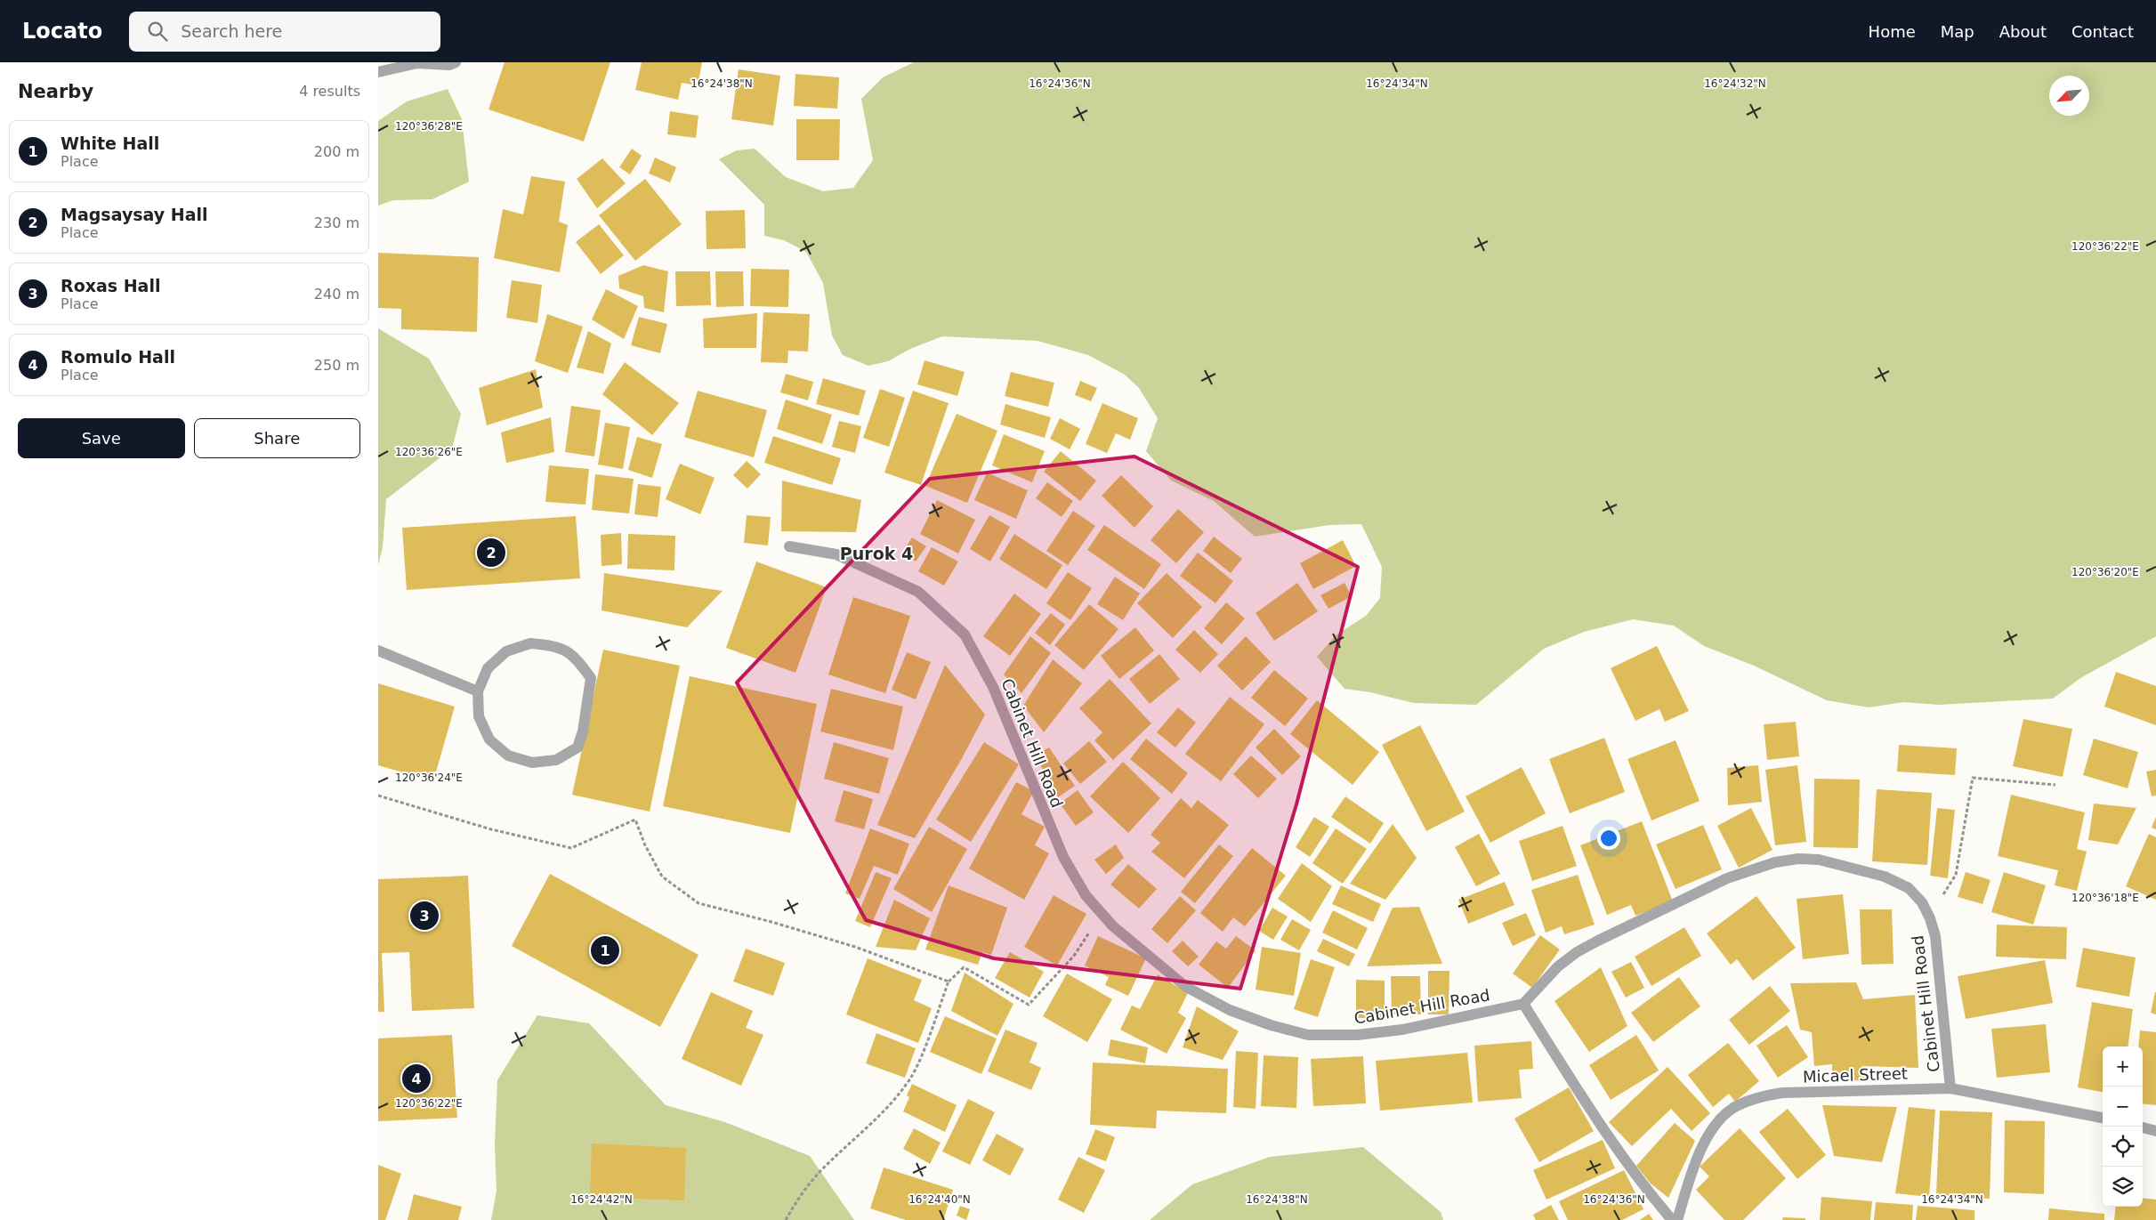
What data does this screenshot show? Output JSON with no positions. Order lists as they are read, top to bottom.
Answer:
{
  "streets": {
    "street": ["Cabinet Hill Road", "Micael Street"]
  },
  "crossings": [
    ["Cabinet Hill Road", "Micael Street"]
  ],
  "districts": ["Purok 4"],
  "north": "bottom left",
  "page": {
    "header": "Locato",
    "search": "Search here",
    "nav": [
      "Home",
      "Map",
      "About",
      "Contact"
    ],
    "heading": ["Nearby", "4 results"],
    "list": [
      {
        "mark": "1",
        "name": "White Hall",
        "note": "Place",
        "value": "200 m"
      },
      {
        "mark": "2",
        "name": "Magsaysay Hall",
        "note": "Place",
        "value": "230 m"
      },
      {
        "mark": "3",
        "name": "Roxas Hall",
        "note": "Place",
        "value": "240 m"
      },
      {
        "mark": "4",
        "name": "Romulo Hall",
        "note": "Place",
        "value": "250 m"
      }
    ],
    "buttons": ["Save", "Share"],
    "pins": [
      "2",
      "3",
      "1",
      "4"
    ],
    "map_buttons": ["+", "−"]
  },
  "coordinates": [
    "16°24'38\"N",
    "16°24'36\"N",
    "16°24'34\"N",
    "16°24'32\"N",
    "120°36'28\"E",
    "120°36'22\"E",
    "120°36'26\"E",
    "120°36'20\"E",
    "120°36'24\"E",
    "120°36'18\"E",
    "16°24'42\"N",
    "16°24'40\"N"
  ]
}
